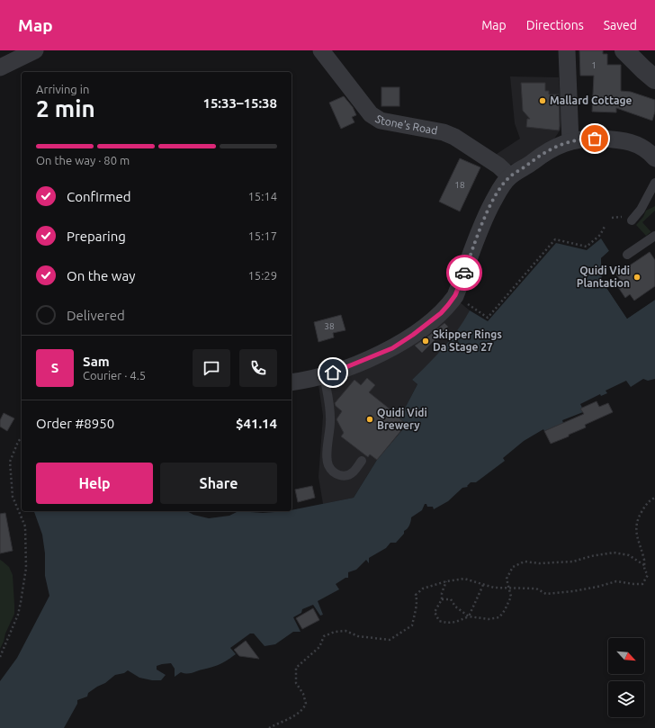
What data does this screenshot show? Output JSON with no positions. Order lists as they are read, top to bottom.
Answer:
{
  "streets": {
    "street": ["Stone's Road"]
  },
  "places": [
    "Mallard Cottage",
    "Quidi Vidi Plantation",
    "Skipper Rings Da Stage 27",
    "Quidi Vidi Brewery"
  ],
  "house_numbers": ["1", "18", "38"],
  "north": "bottom right",
  "page": {
    "header": "Map",
    "nav": ["Map", "Directions", "Saved"],
    "heading": ["2 min", "Arriving in", "15:33–15:38"],
    "panel": [
      "Sam",
      "Courier · 4.5",
      "Order #8950",
      "$41.14"
    ],
    "bar": "On the way · 80 m",
    "list": [
      ["Confirmed", "15:14"],
      ["Preparing", "15:17"],
      ["On the way", "15:29"],
      "Delivered"
    ],
    "round": "S",
    "buttons": ["Help", "Share"]
  }
}
